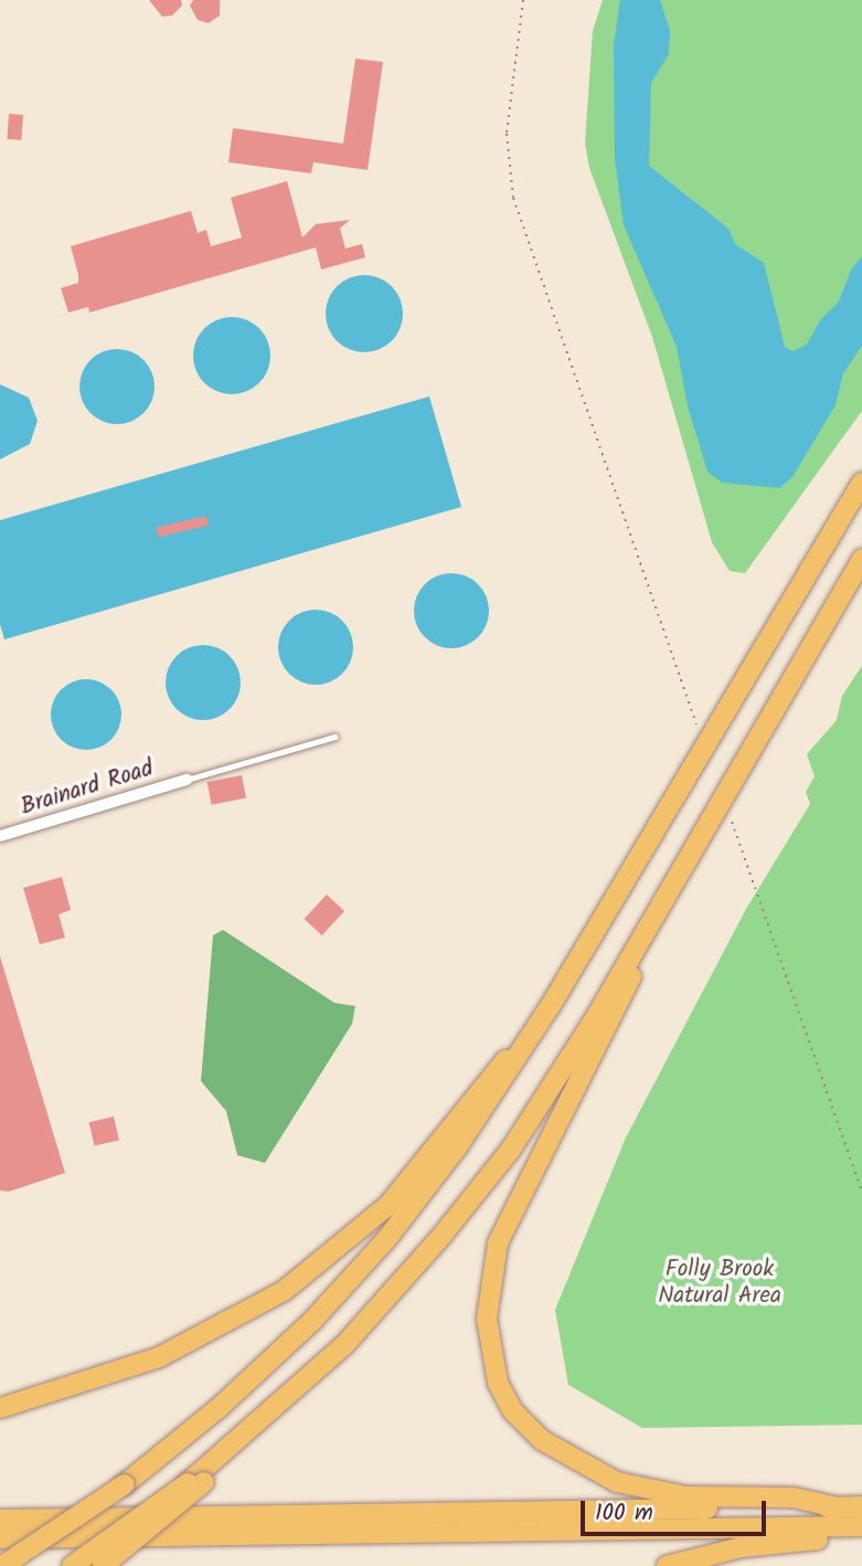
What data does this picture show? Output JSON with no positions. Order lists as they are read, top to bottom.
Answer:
{
  "streets": {
    "street": ["Brainard Road"]
  },
  "parks": ["Folly Brook Natural Area"],
  "scale_bar": "100 m"
}
